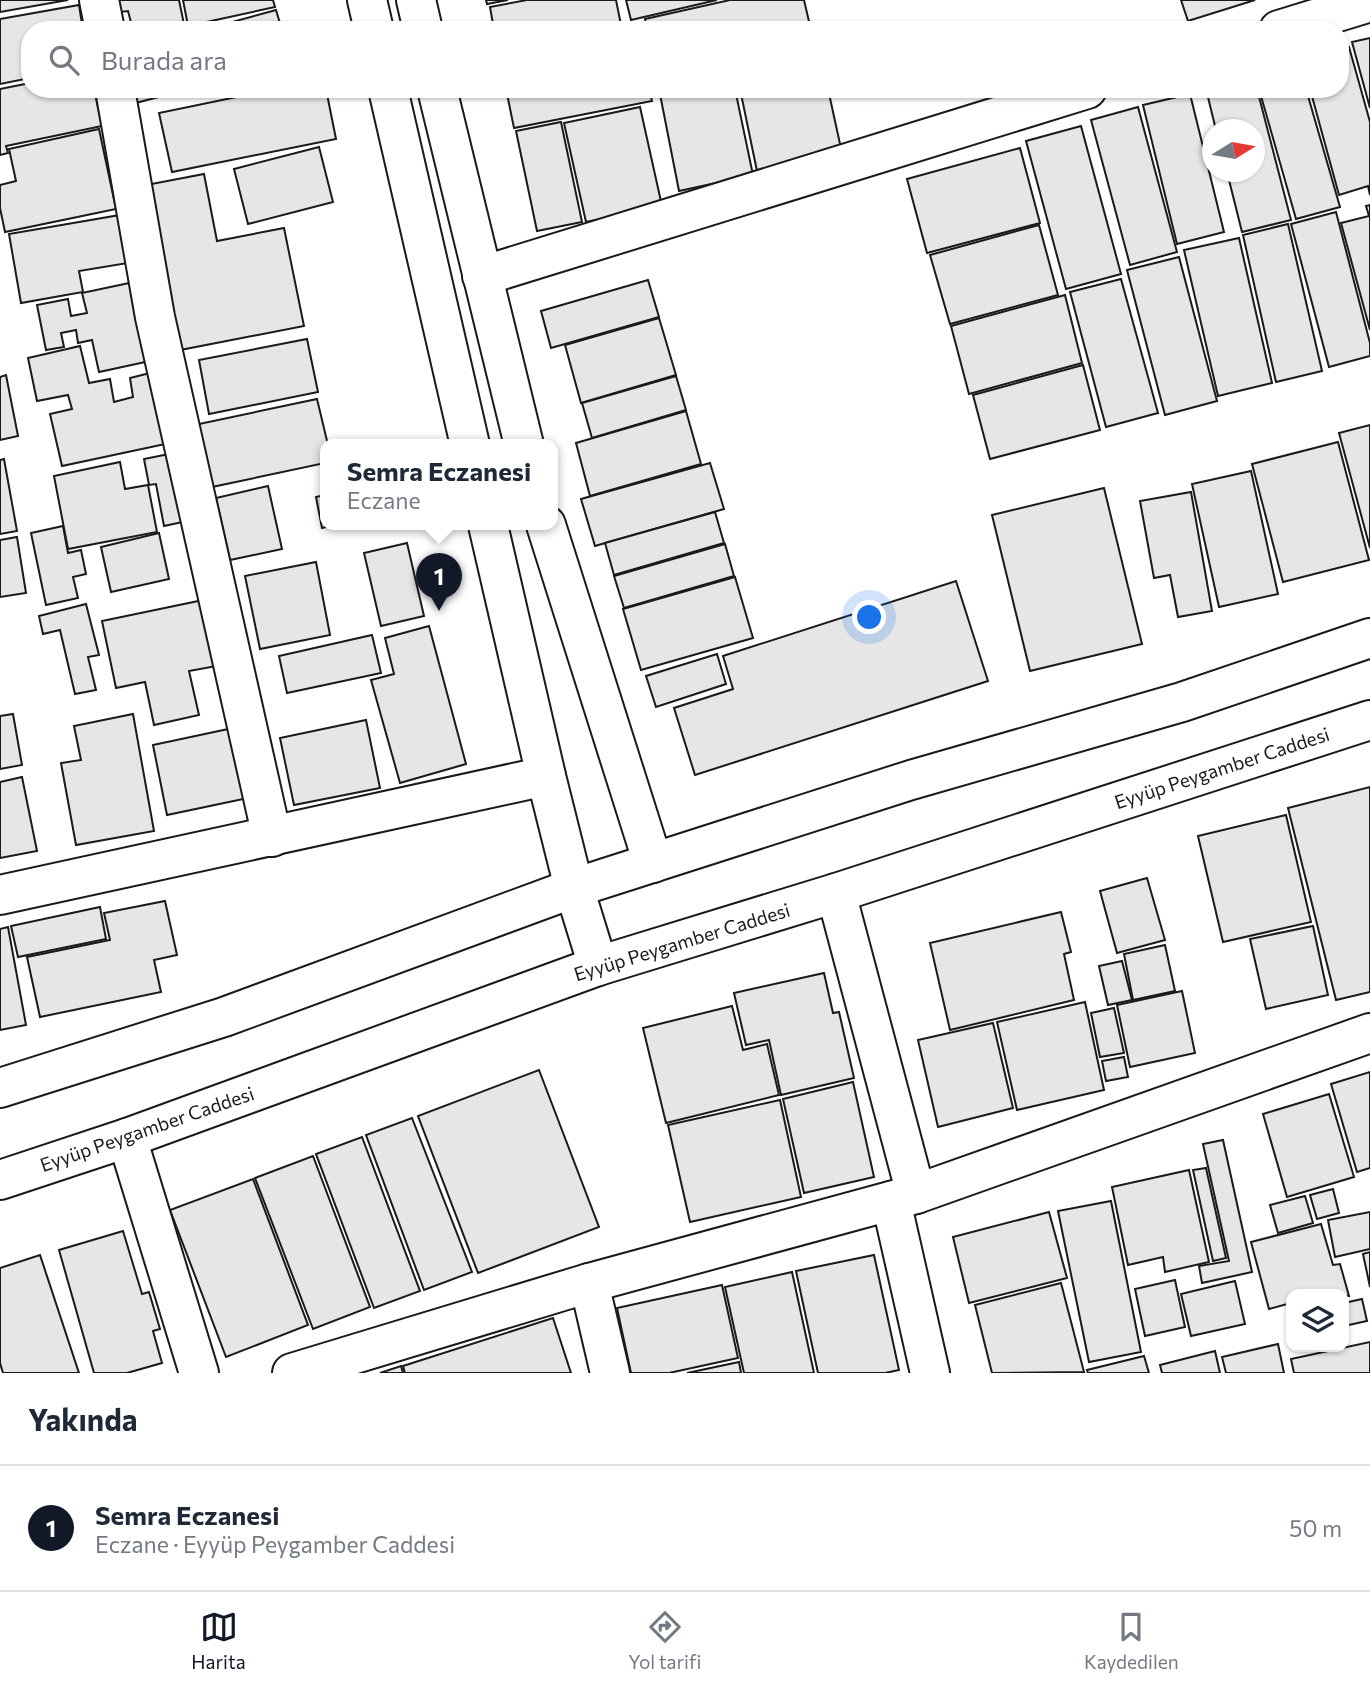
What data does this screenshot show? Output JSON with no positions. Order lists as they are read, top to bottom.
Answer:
{
  "streets": {
    "street": ["Eyyüp Peygamber Caddesi"]
  },
  "north": "right",
  "page": {
    "search": "Burada ara",
    "popup": ["Semra Eczanesi", "Eczane"],
    "pins": "1",
    "heading": "Yakında",
    "list": [
      {
        "mark": "1",
        "name": "Semra Eczanesi",
        "note": "Eczane · Eyyüp Peygamber Caddesi",
        "value": "50 m"
      }
    ],
    "nav": ["Harita", "Yol tarifi", "Kaydedilen"]
  }
}
